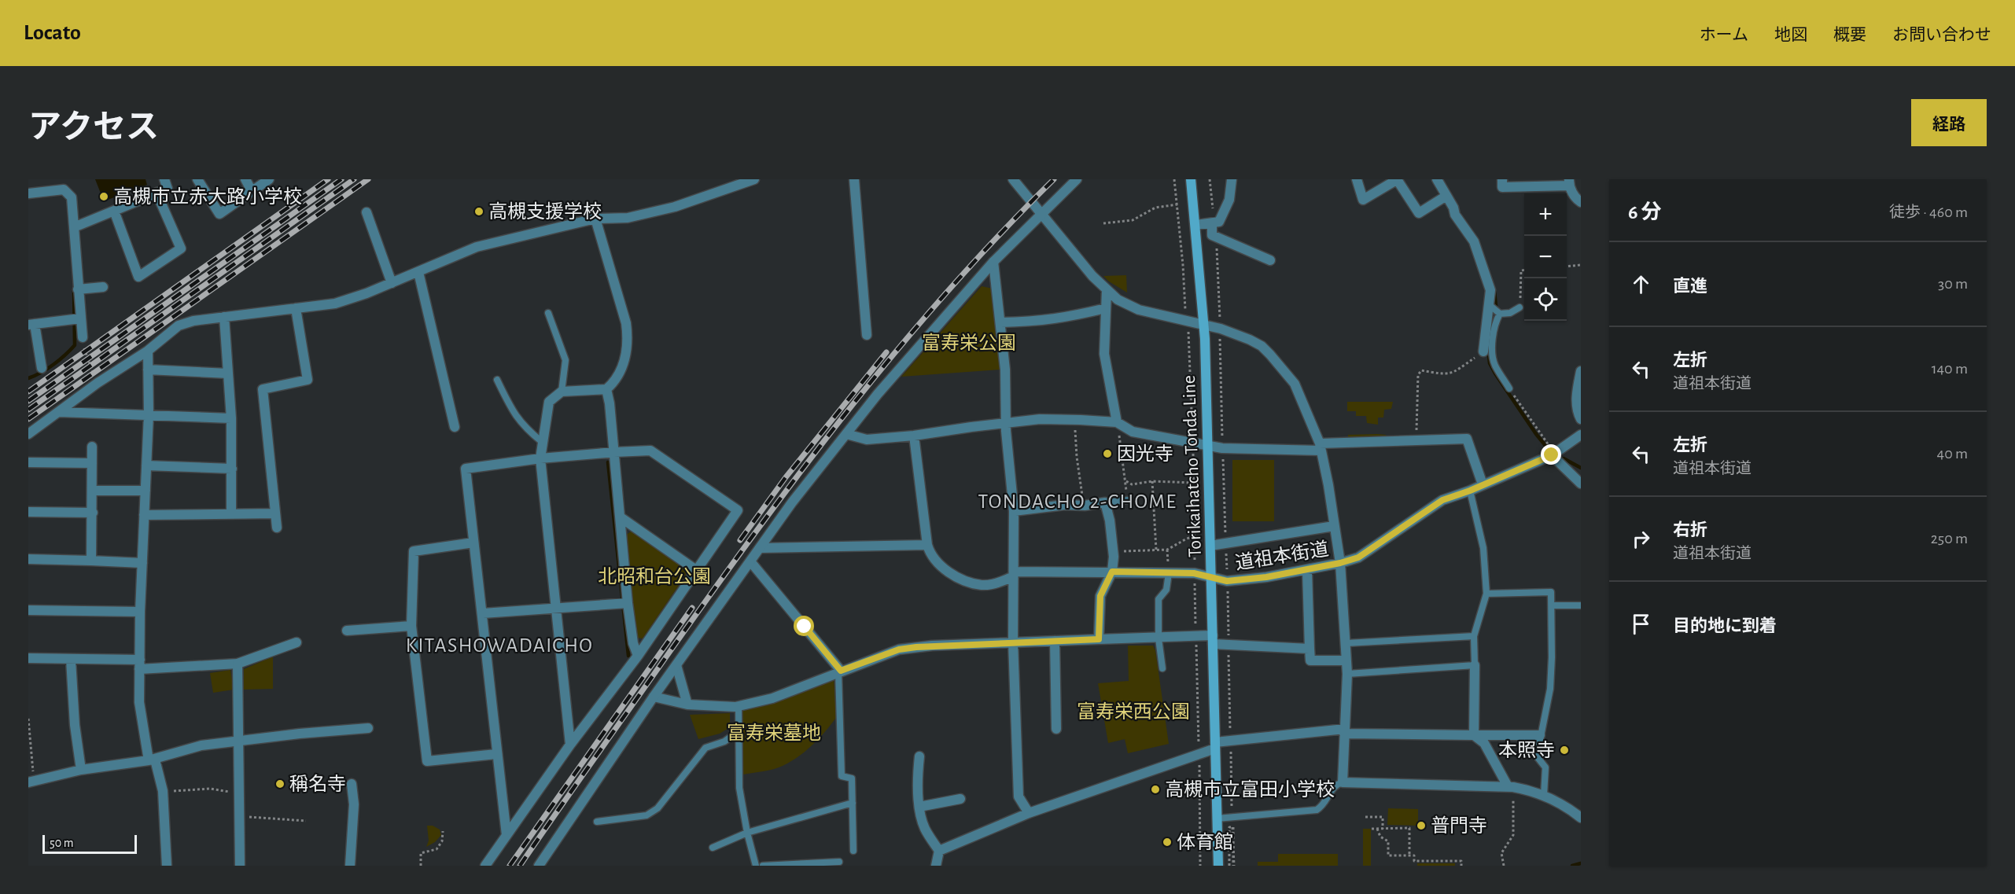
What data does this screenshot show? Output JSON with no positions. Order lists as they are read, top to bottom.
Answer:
{
  "streets": {
    "main road": ["Torikaihatcho Tonda Line"],
    "street": ["道祖本街道"]
  },
  "crossings": [
    ["Torikaihatcho Tonda Line", "道祖本街道"]
  ],
  "districts": ["TONDACHO 2-CHOME", "KITASHOWADAICHO"],
  "parks": [
    "富寿栄公園",
    "北昭和台公園",
    "富寿栄西公園",
    "富寿栄墓地"
  ],
  "places": [
    "高槻市立赤大路小学校",
    "高槻支援学校",
    "因光寺",
    "本照寺",
    "稱名寺",
    "高槻市立富田小学校",
    "普門寺",
    "体育館"
  ],
  "scale_bar": "50 m",
  "page": {
    "header": "Locato",
    "nav": [
      "ホーム",
      "地図",
      "概要",
      "お問い合わせ"
    ],
    "title": "アクセス",
    "buttons": "経路",
    "heading": ["6 分", "徒歩 · 460 m"],
    "map_buttons": ["+", "−"],
    "list": [
      ["直進", "30 m"],
      ["左折", "道祖本街道", "140 m"],
      ["左折", "道祖本街道", "40 m"],
      ["右折", "道祖本街道", "250 m"],
      "目的地に到着"
    ],
    "scale": "50 m"
  }
}
